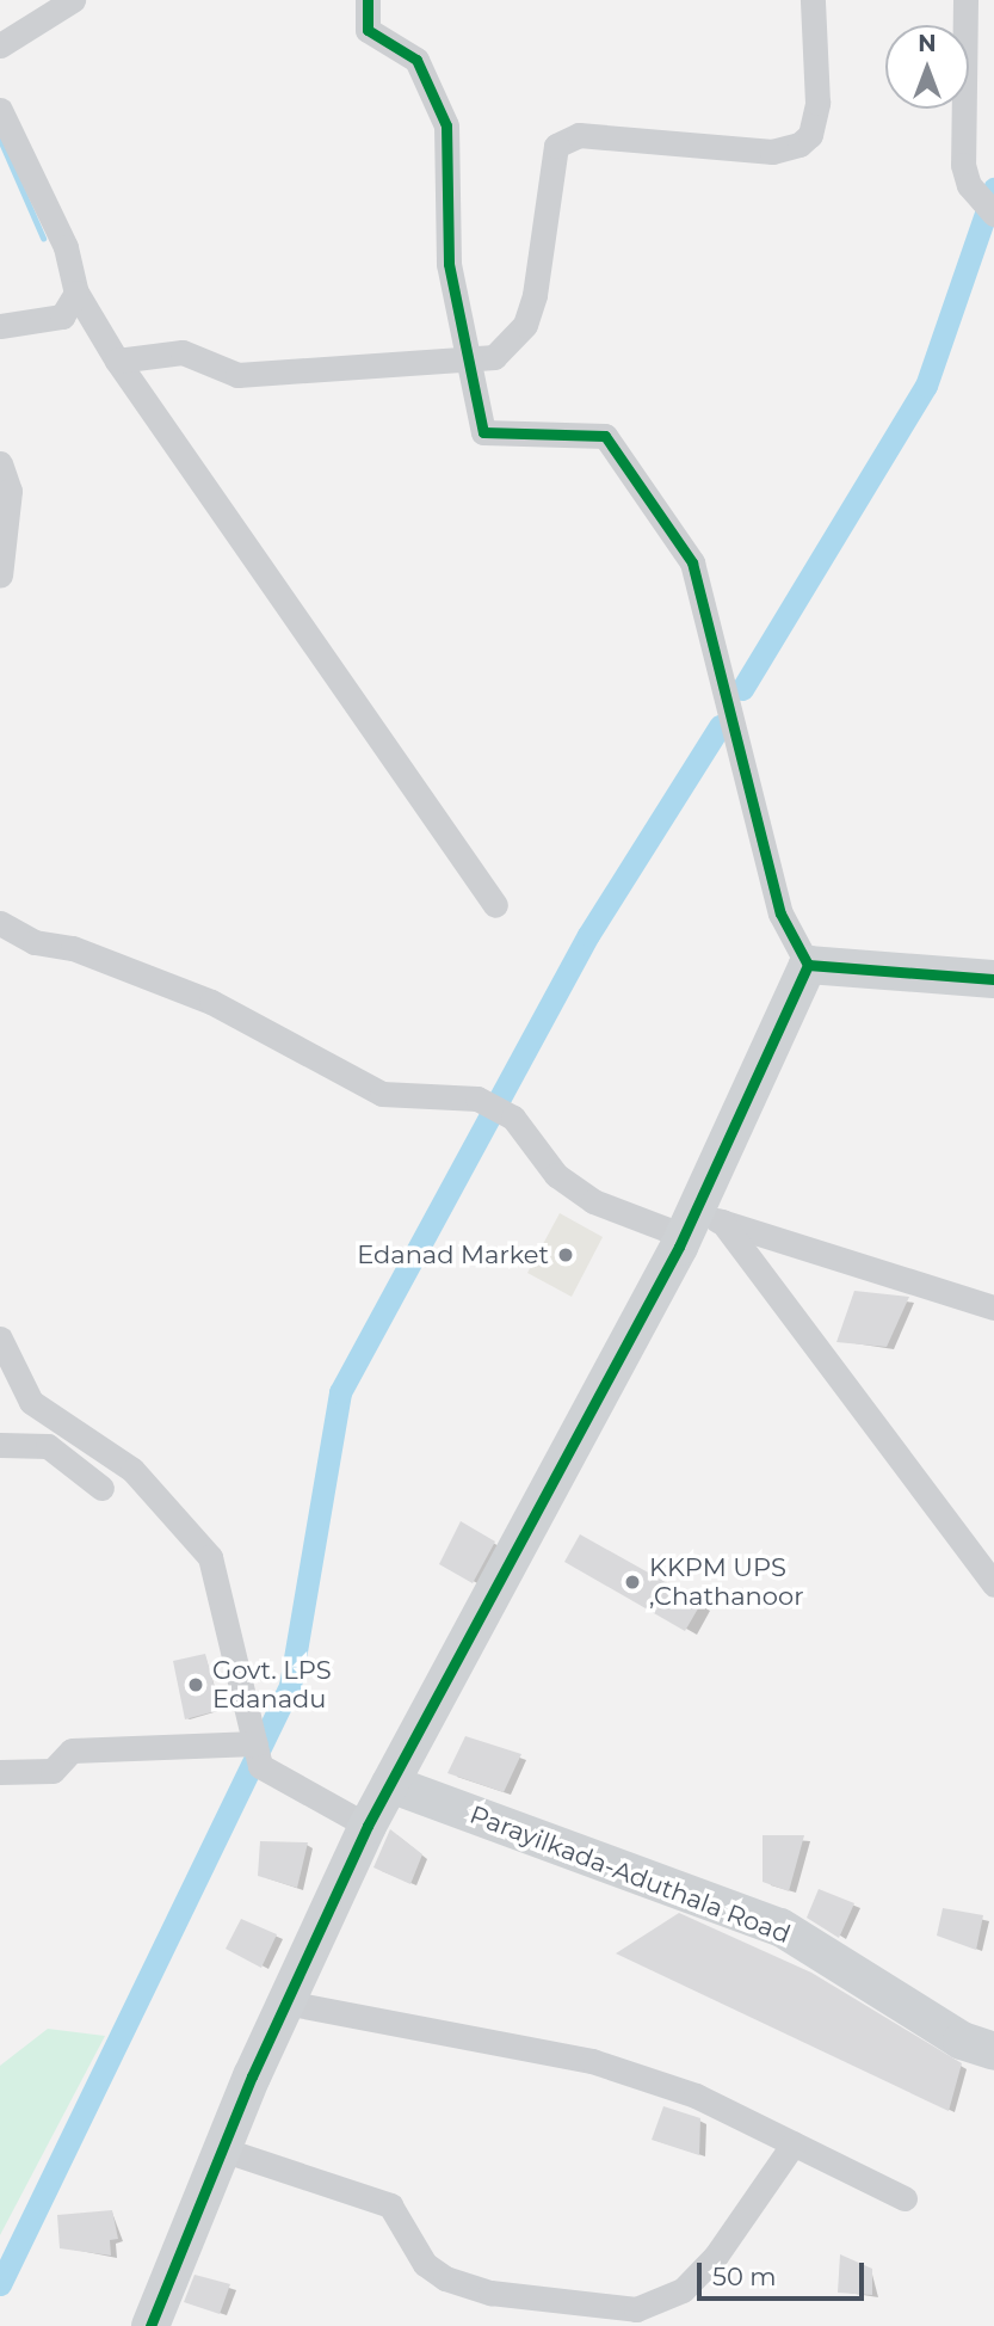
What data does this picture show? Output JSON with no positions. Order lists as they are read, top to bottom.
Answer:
{
  "streets": {
    "street": ["Parayilkada-Aduthala Road"]
  },
  "places": ["Edanad Market", "KKPM UPS ,Chathanoor", "Govt. LPS Edanadu"],
  "scale_bar": "50 m",
  "north": "top"
}
